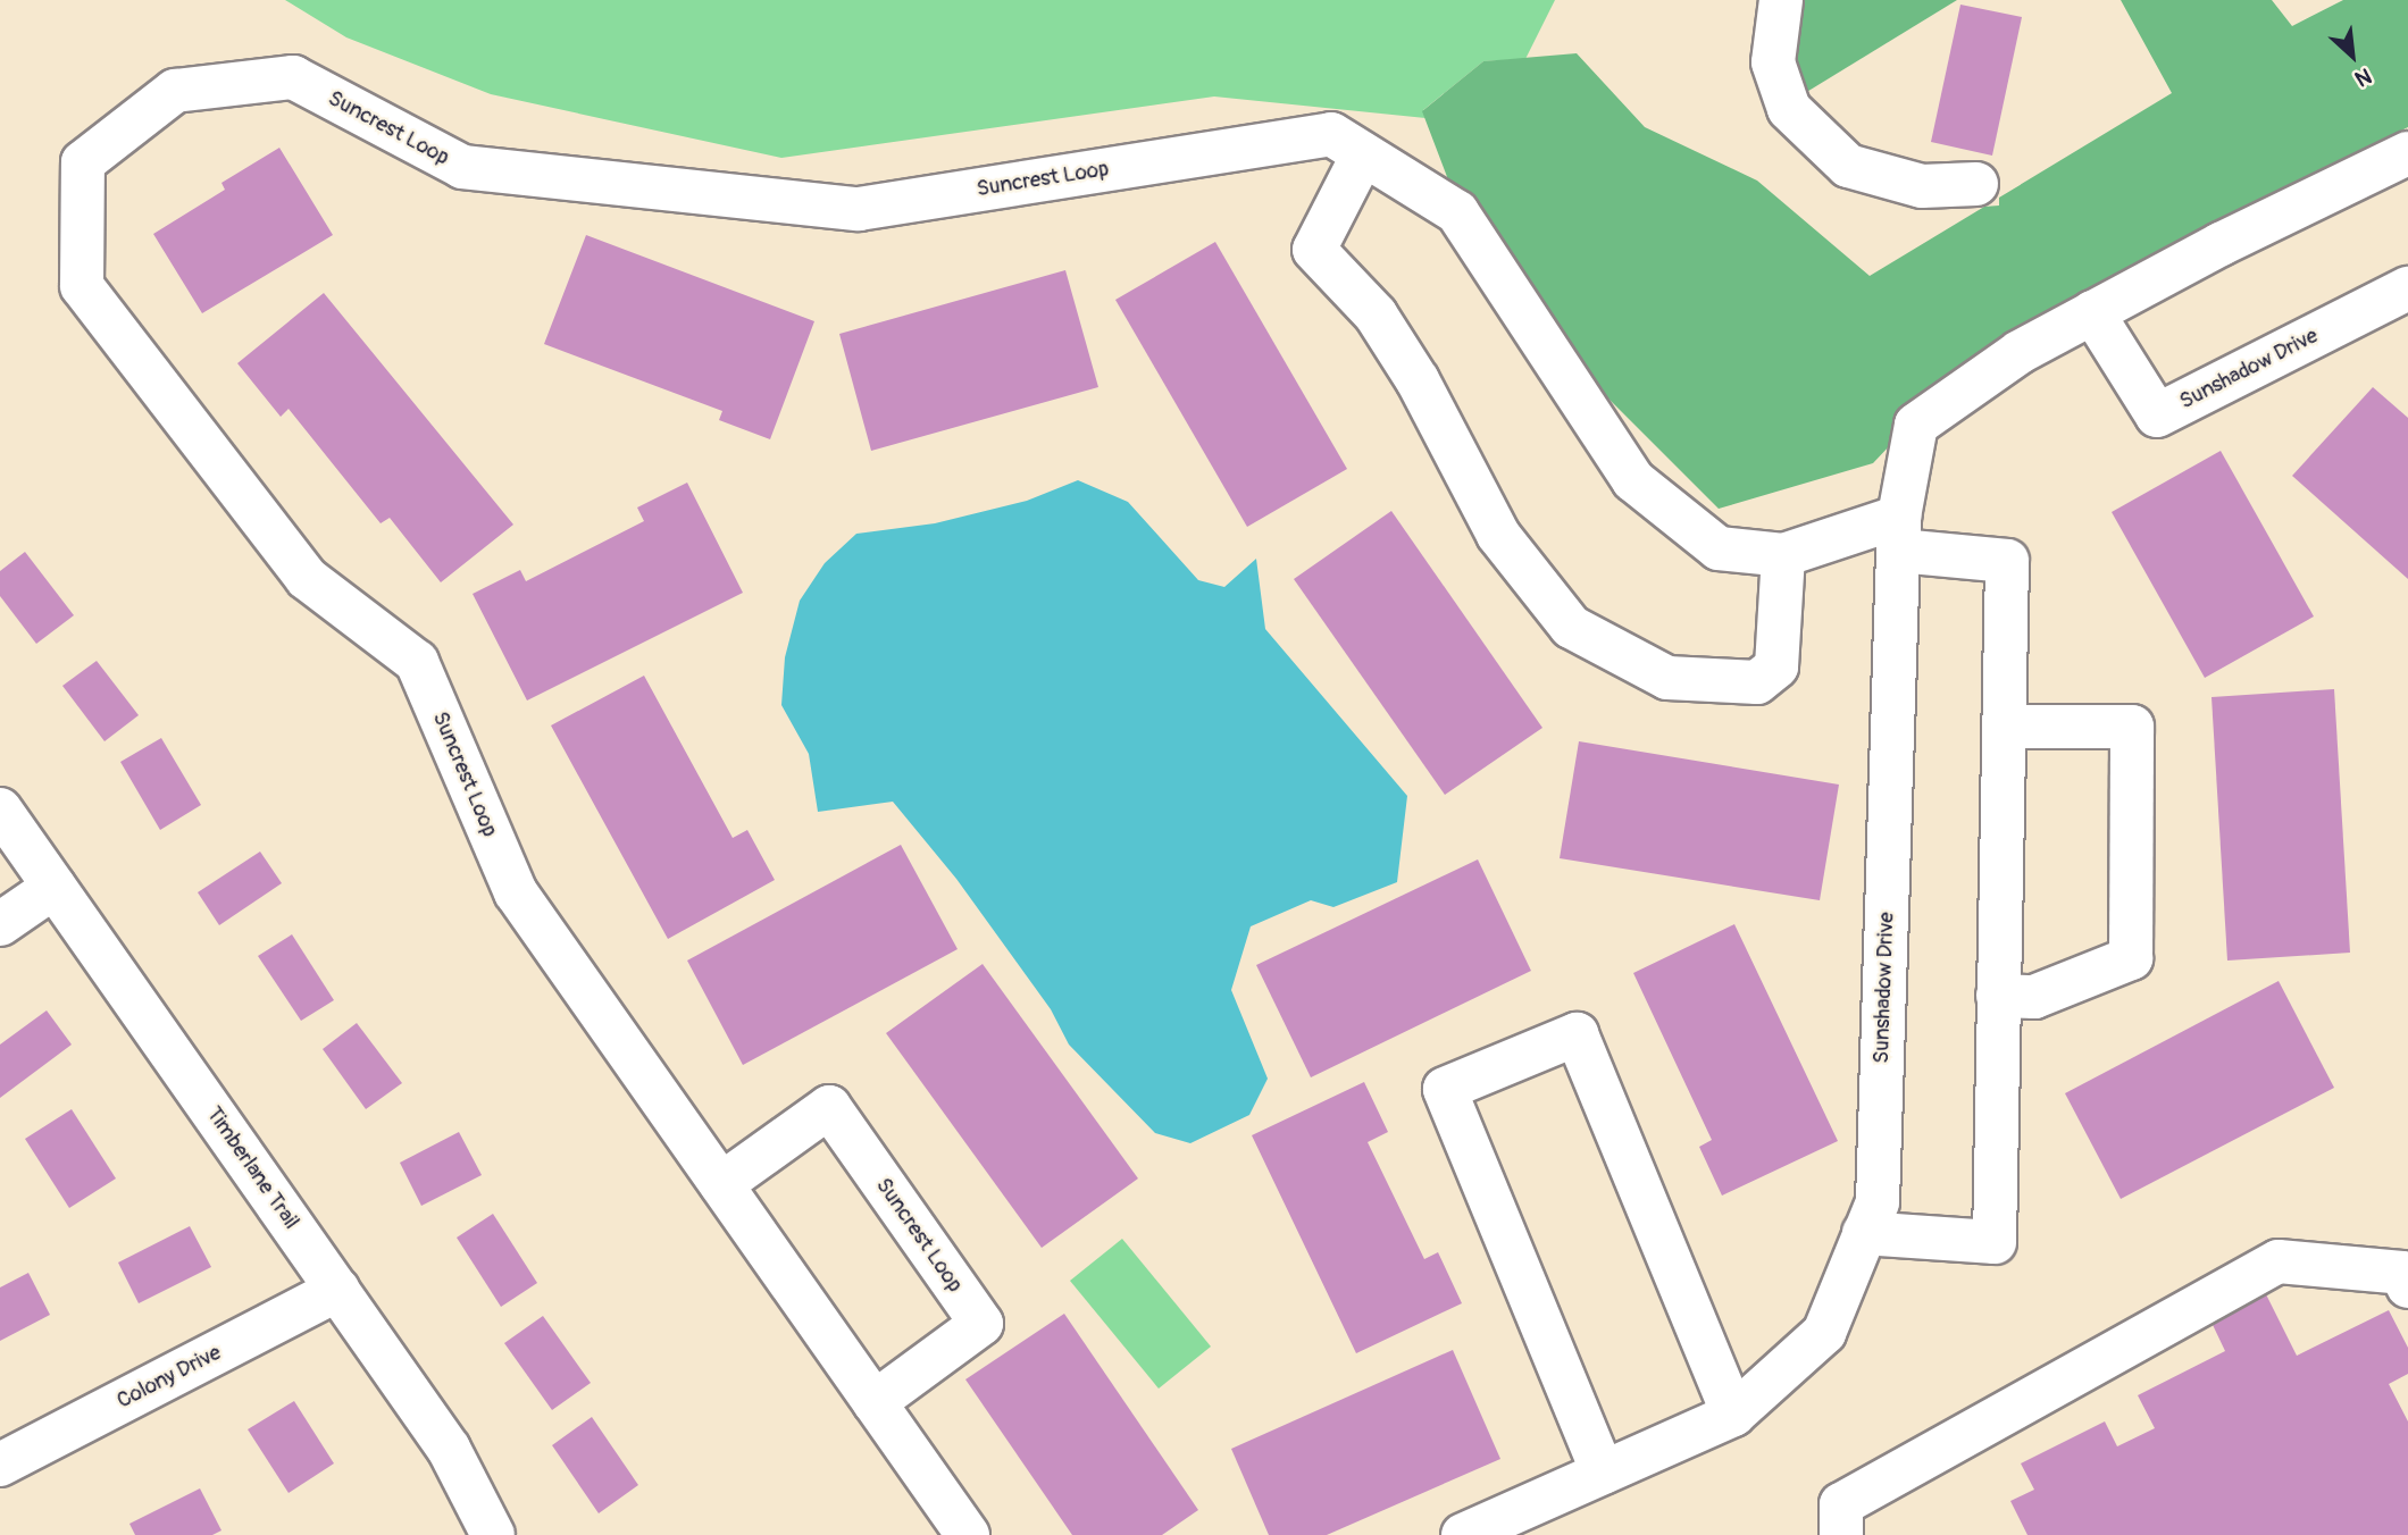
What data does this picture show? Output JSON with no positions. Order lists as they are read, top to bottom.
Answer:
{
  "streets": {
    "street": [
      "Suncrest Loop",
      "Sunshadow Drive",
      "Timberlane Trail",
      "Colony Drive"
    ]
  },
  "crossings": [
    ["Suncrest Loop", "Sunshadow Drive"],
    ["Timberlane Trail", "Colony Drive"]
  ],
  "north": "bottom right"
}
